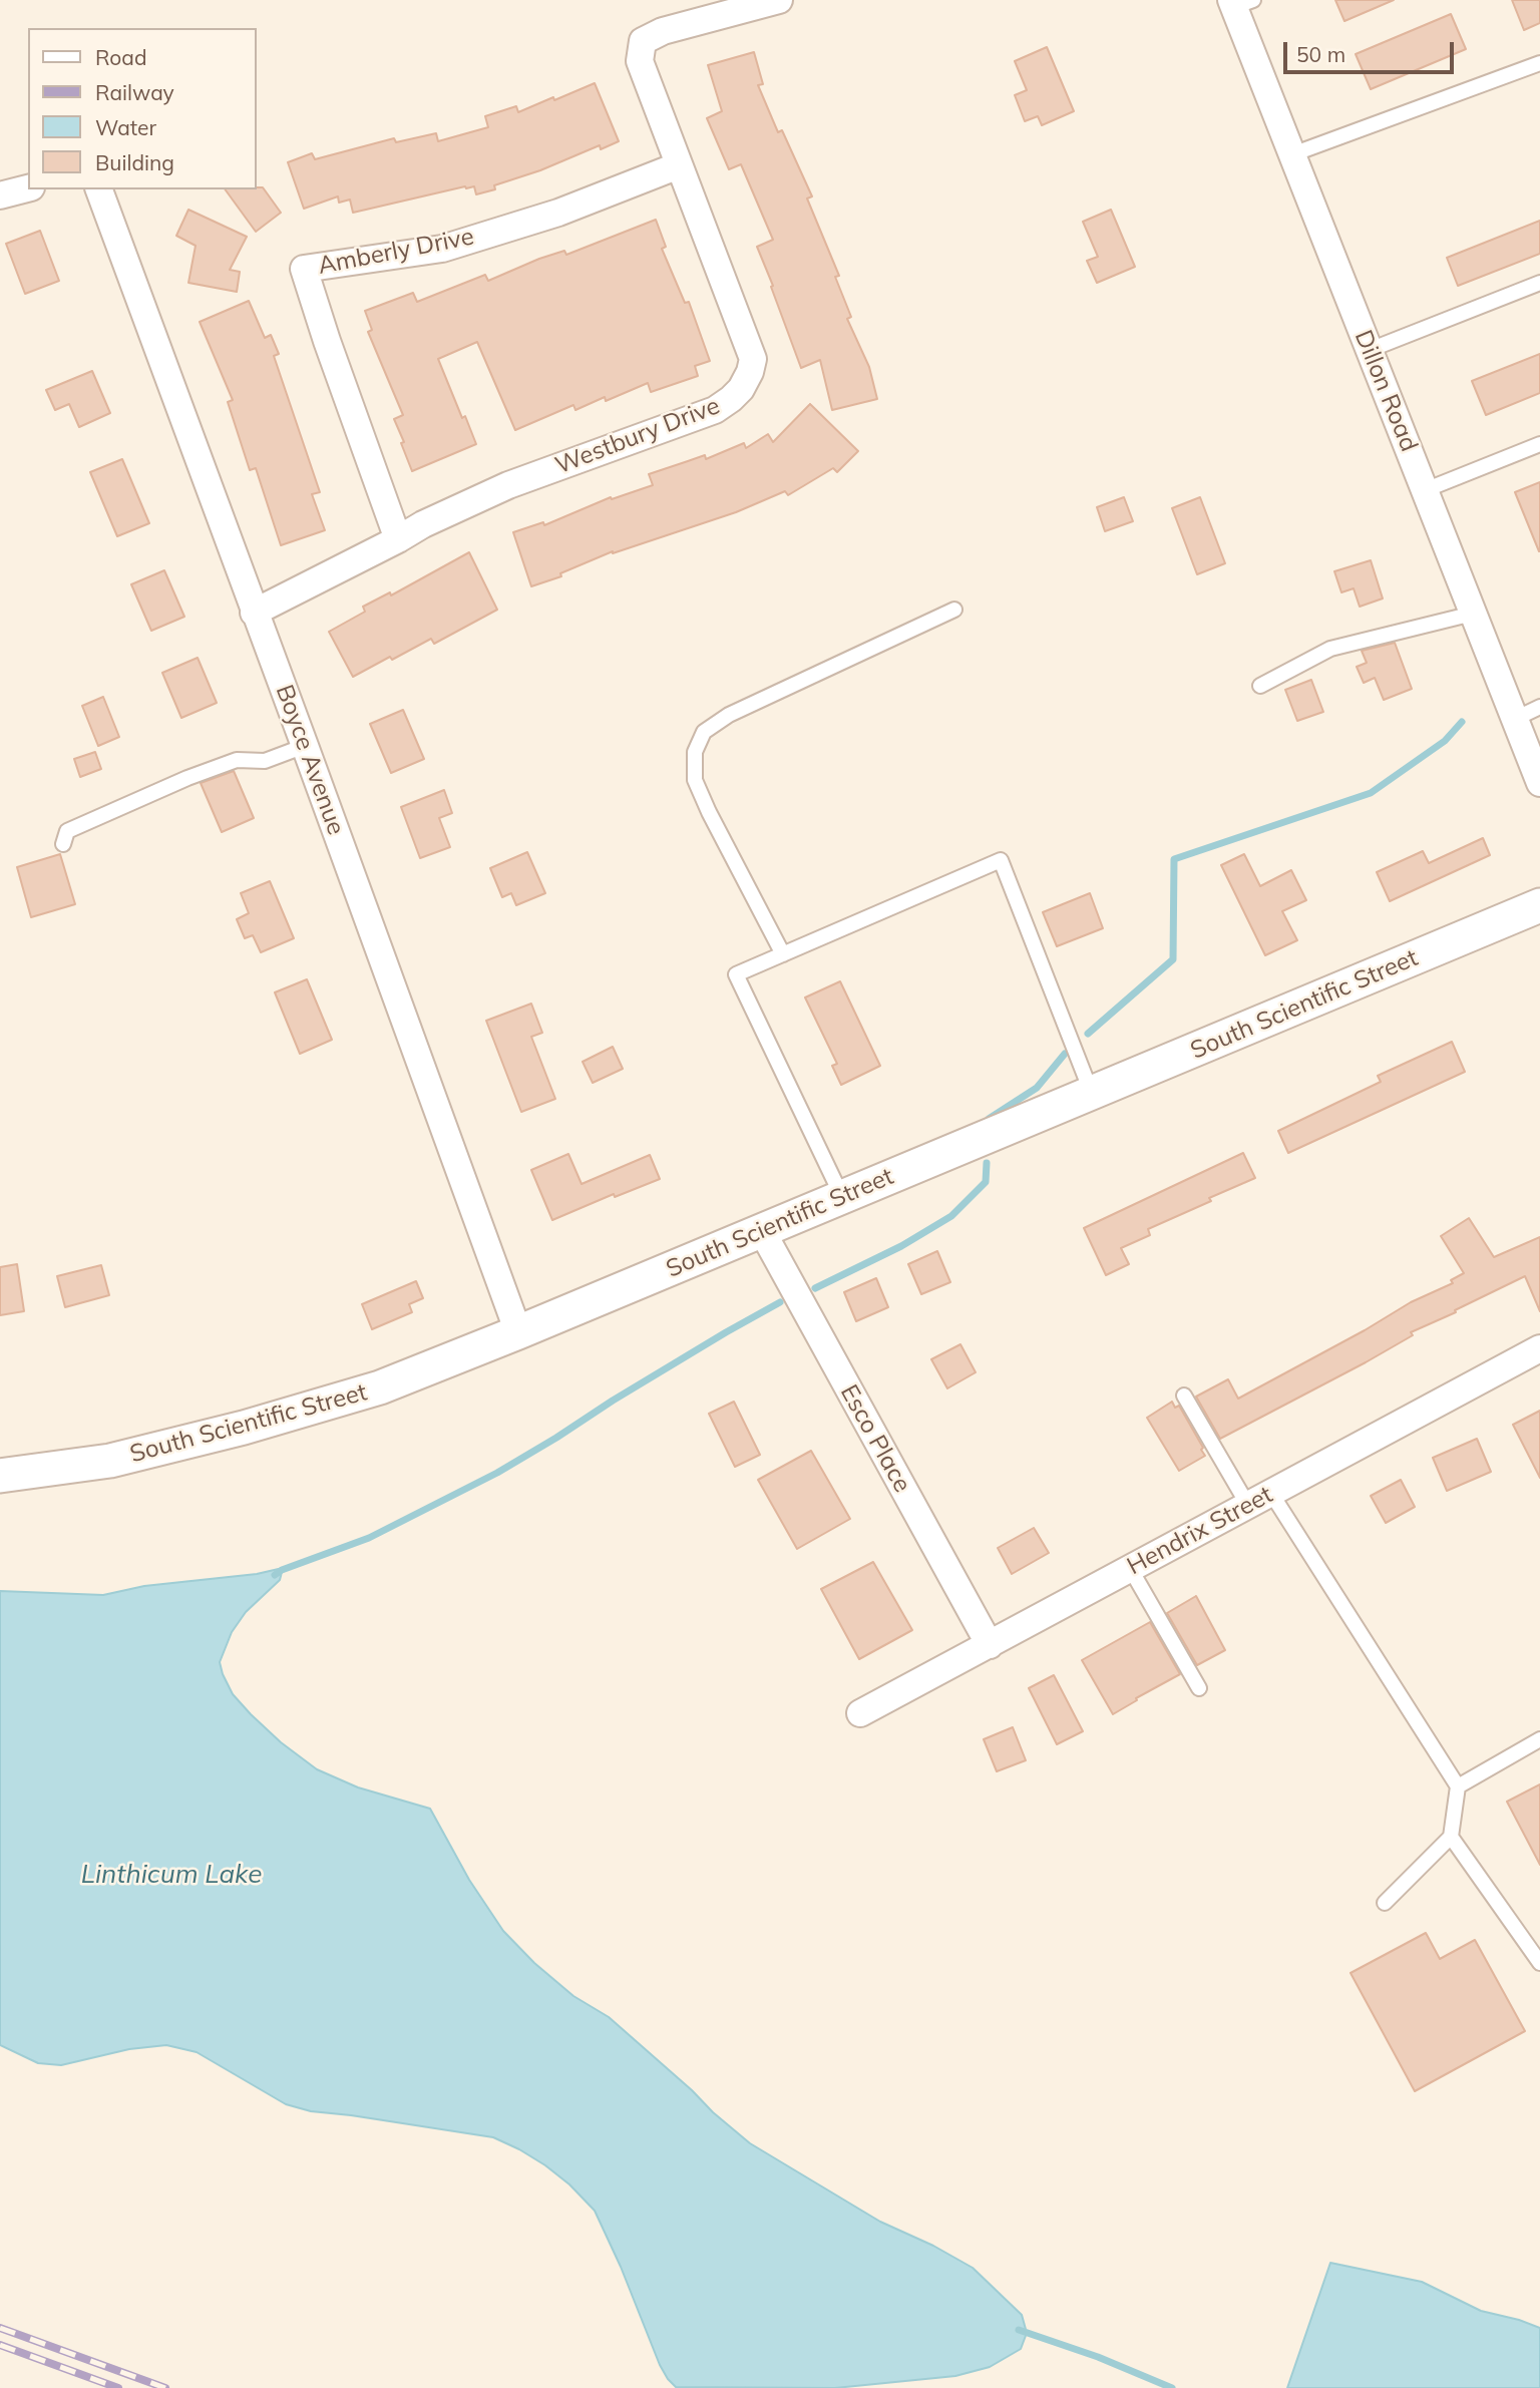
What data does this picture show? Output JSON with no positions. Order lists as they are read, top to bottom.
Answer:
{
  "streets": {
    "street": [
      "Amberly Drive",
      "Dillon Road",
      "Westbury Drive",
      "Boyce Avenue",
      "South Scientific Street",
      "Esco Place",
      "Hendrix Street"
    ]
  },
  "crossings": [
    ["Amberly Drive", "Westbury Drive"],
    ["Westbury Drive", "Boyce Avenue"],
    ["Boyce Avenue", "South Scientific Street"],
    ["South Scientific Street", "Esco Place"],
    ["Esco Place", "Hendrix Street"]
  ],
  "water": ["Linthicum Lake"],
  "legend": [
    "Road",
    "Railway",
    "Water",
    "Building"
  ],
  "scale_bar": "50 m"
}
